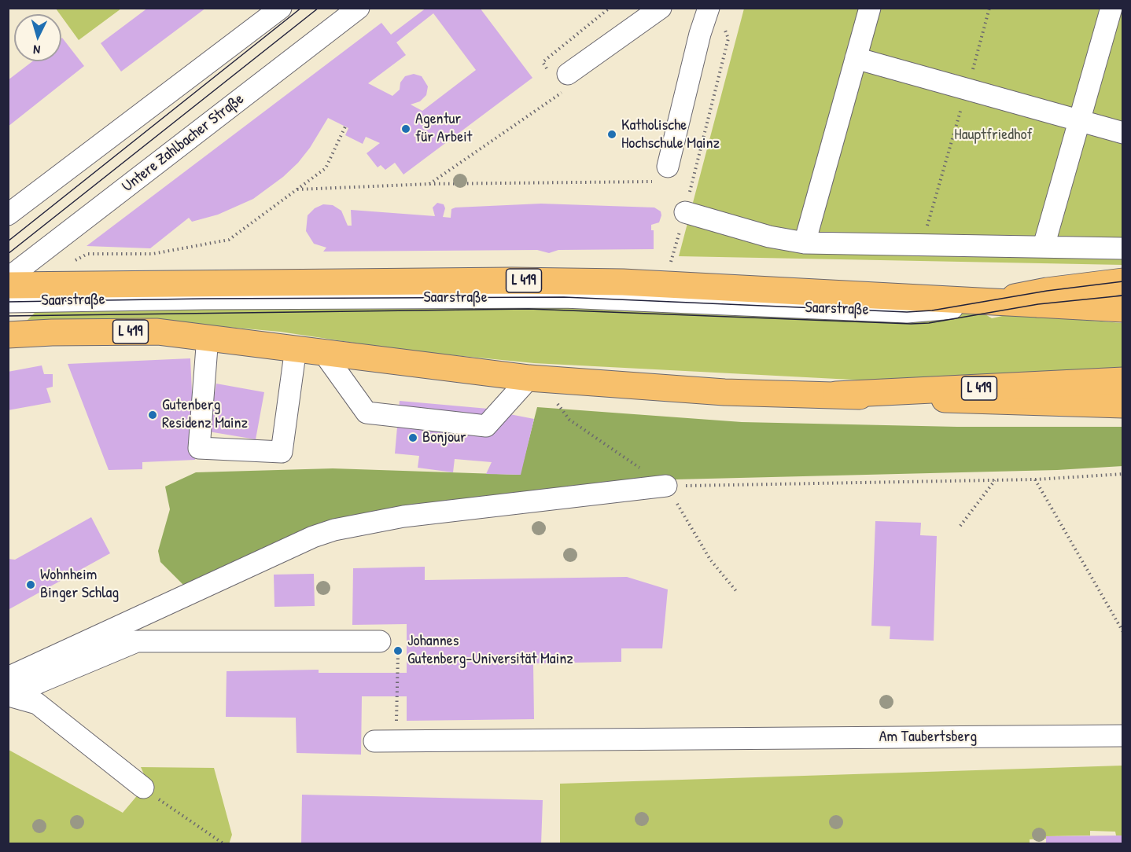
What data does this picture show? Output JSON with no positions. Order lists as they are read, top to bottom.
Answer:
{
  "streets": {
    "main road": ["L 419", "Saarstraße"],
    "street": ["Untere Zahlbacher Straße", "Am Taubertsberg"]
  },
  "parks": ["Hauptfriedhof"],
  "places": [
    "Agentur für Arbeit",
    "Katholische Hochschule Mainz",
    "Gutenberg Residenz Mainz",
    "Bonjour",
    "Wohnheim Binger Schlag",
    "Johannes Gutenberg-Universität Mainz"
  ],
  "north": "bottom"
}
